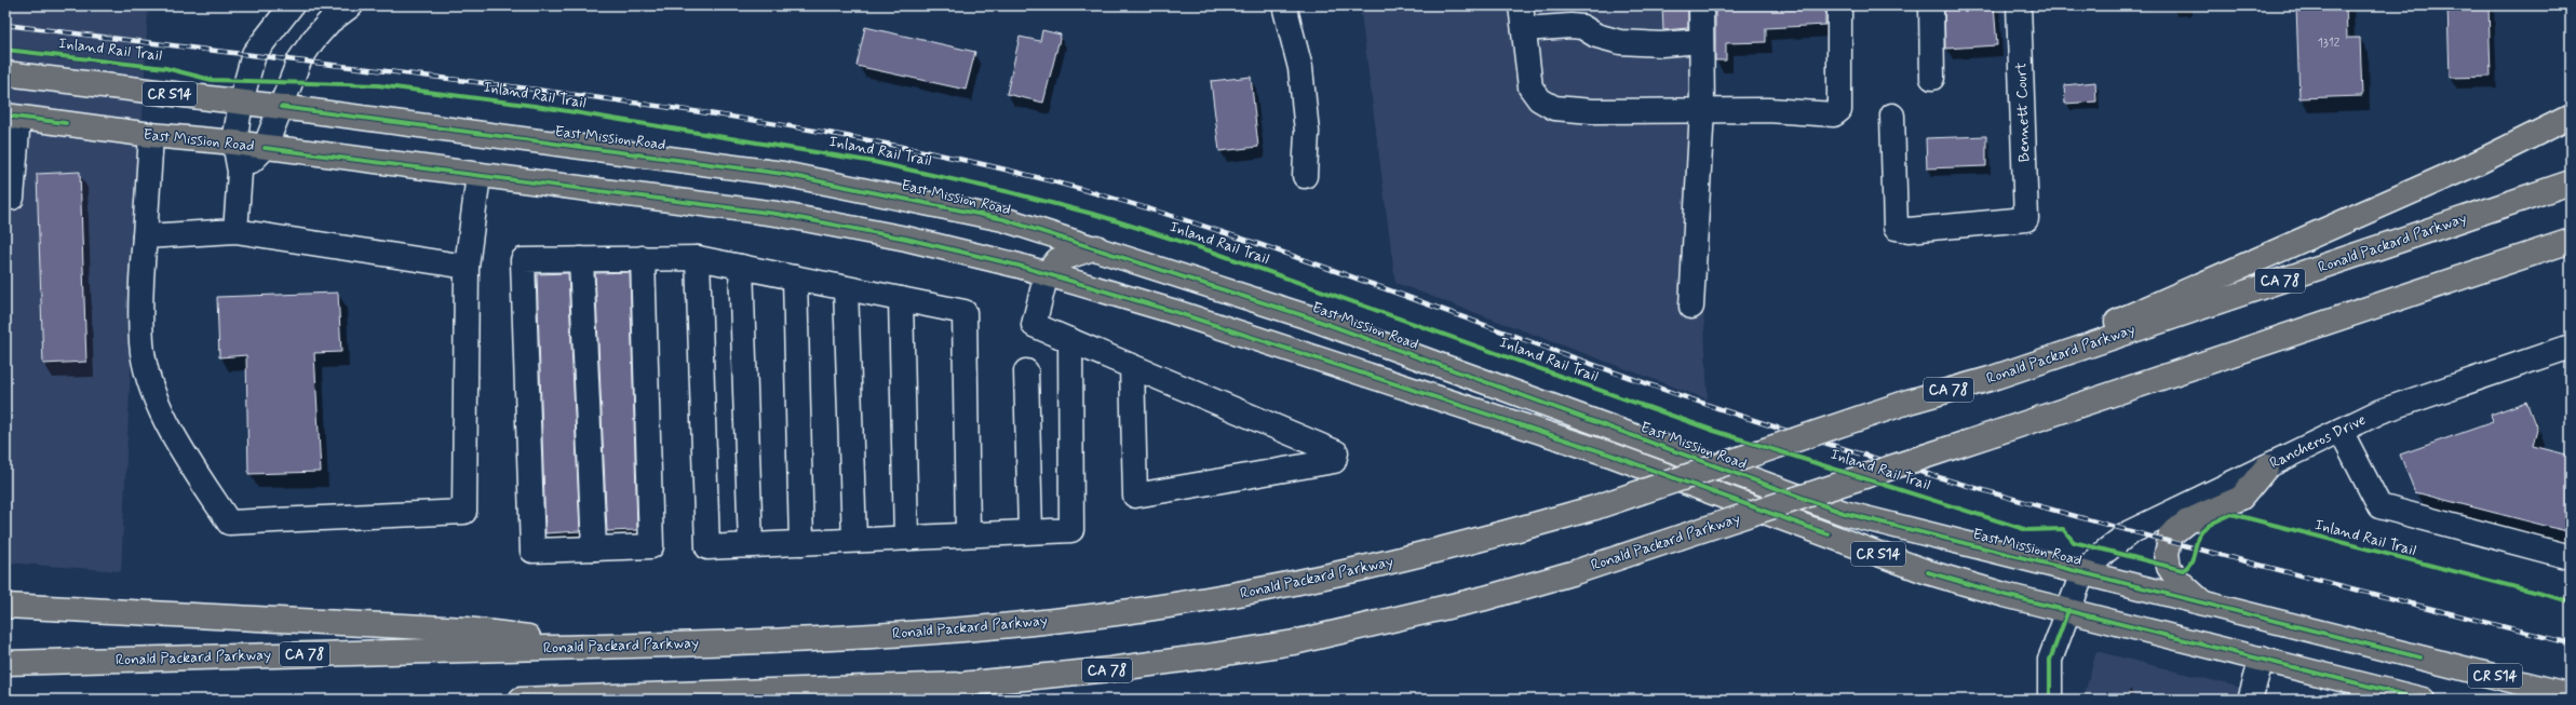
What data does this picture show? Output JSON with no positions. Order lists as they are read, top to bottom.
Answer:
{
  "streets": {
    "main road": [
      "CR S14",
      "East Mission Road",
      "Ronald Packard Parkway",
      "CA 78"
    ],
    "street": ["Bennett Court", "Rancheros Drive"],
    "cycle path": ["Inland Rail Trail"]
  },
  "crossings": [
    ["East Mission Road", "Rancheros Drive"]
  ],
  "house_numbers": ["1312"]
}
